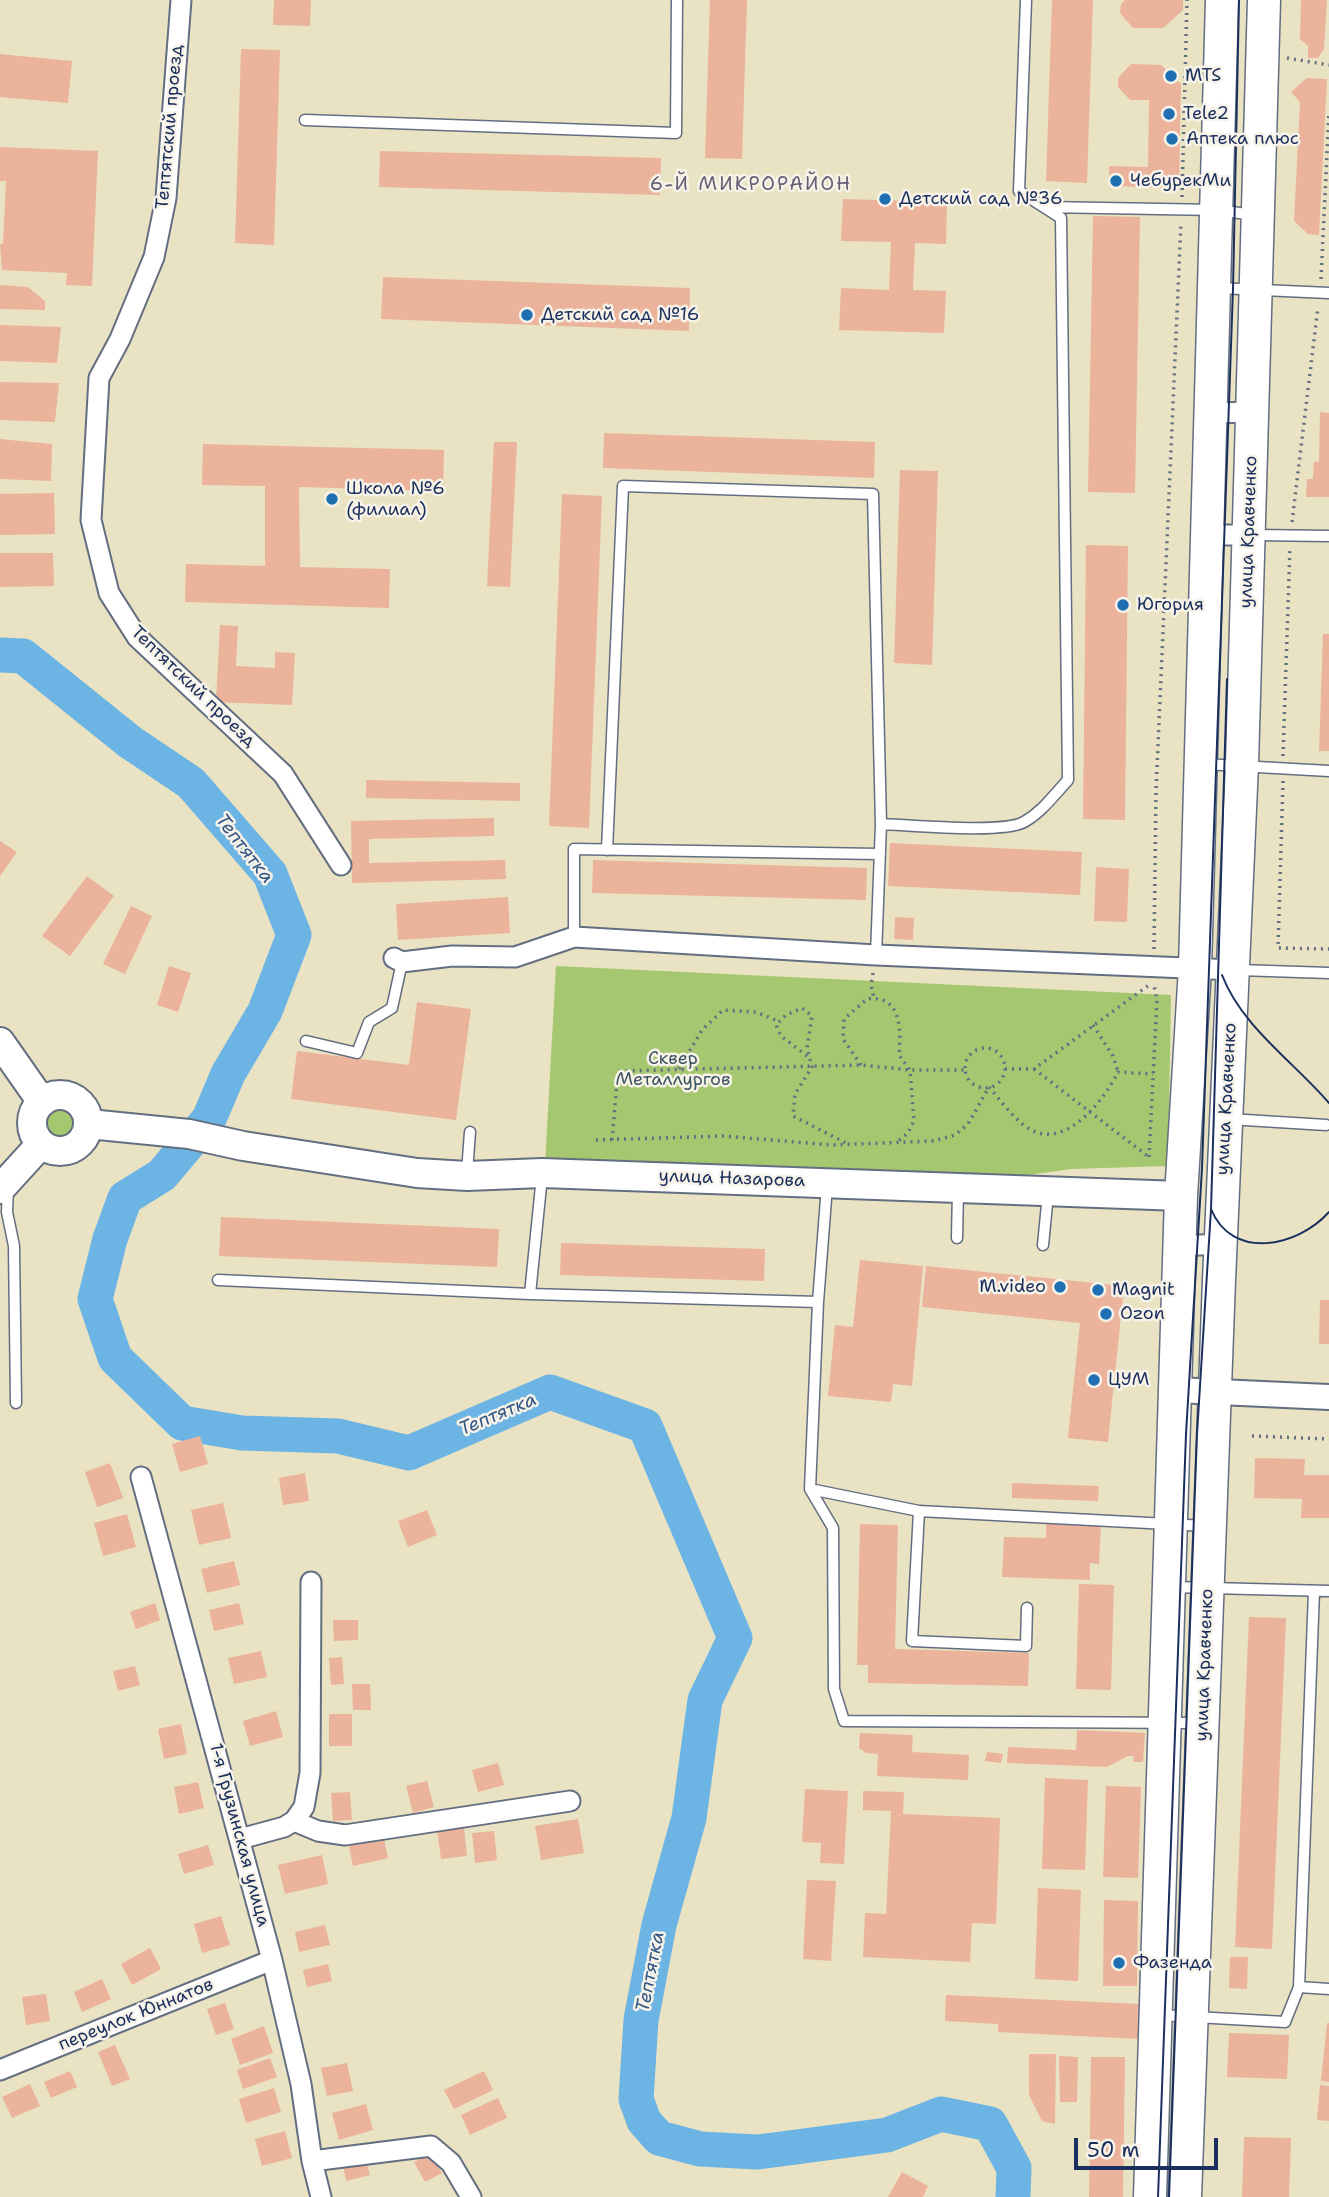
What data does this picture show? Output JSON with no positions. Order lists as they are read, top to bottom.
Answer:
{
  "streets": {
    "main road": ["улица Кравченко", "улица Назарова"],
    "street": ["Тептятский проезд", "1-я Грузинская улица", "переулок Юннатов"]
  },
  "crossings": [
    ["улица Кравченко", "улица Назарова"],
    ["1-я Грузинская улица", "переулок Юннатов"]
  ],
  "districts": ["6-Й МИКРОРАЙОН"],
  "water": ["Тептятка"],
  "parks": ["Сквер Металлургов"],
  "places": [
    "MTS",
    "Tele2",
    "Аптека плюс",
    "ЧебурекМи",
    "Детский сад №36",
    "Детский сад №16",
    "Школа №6 (филиал)",
    "Югория",
    "M.video",
    "Magnit",
    "Ozon",
    "ЦУМ",
    "Фазенда"
  ],
  "scale_bar": "50 m"
}
